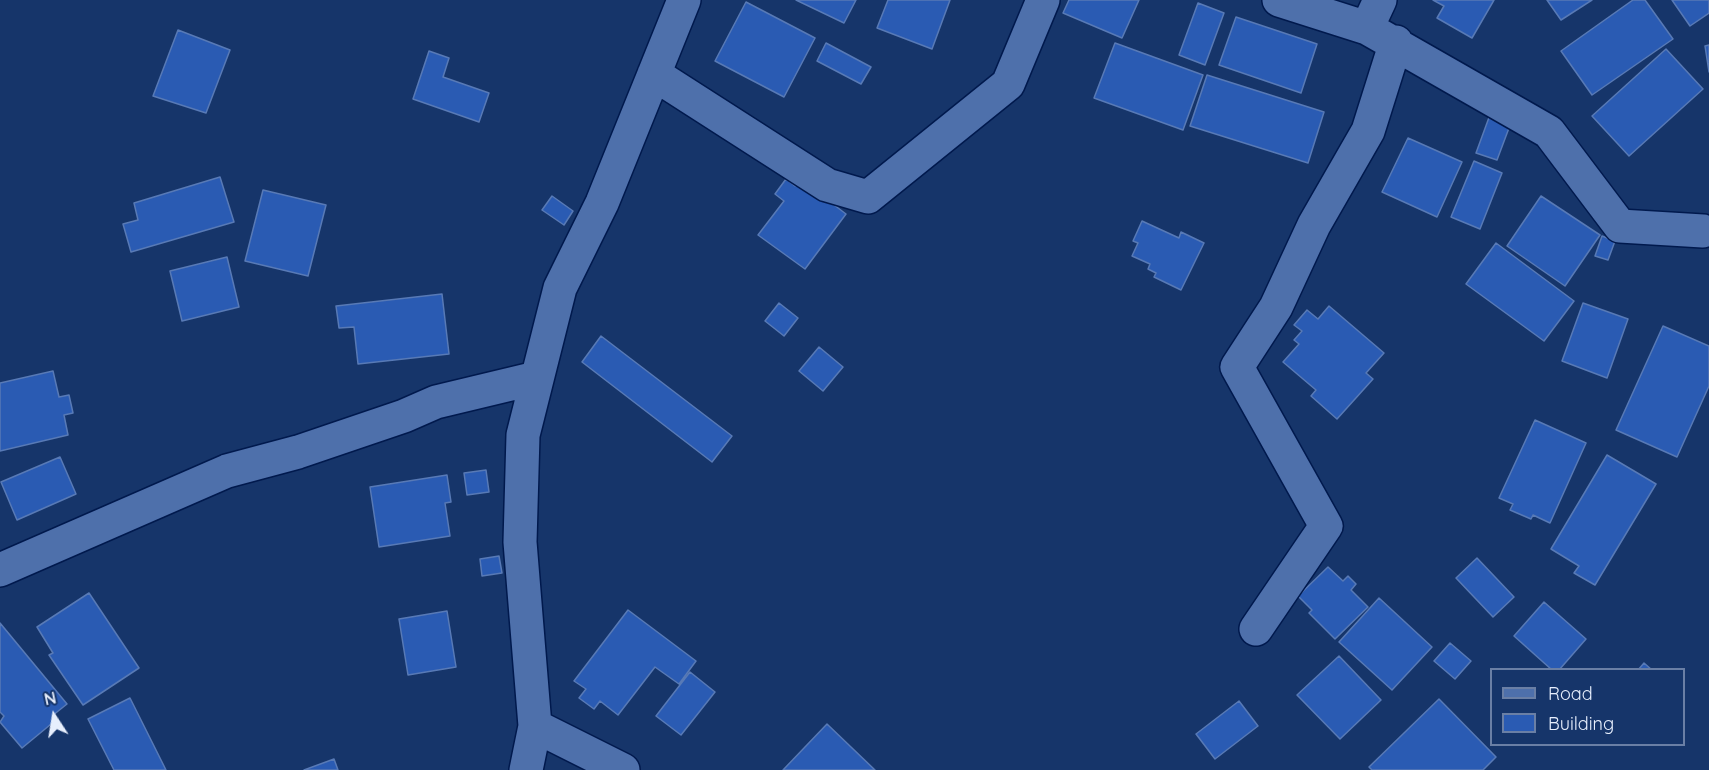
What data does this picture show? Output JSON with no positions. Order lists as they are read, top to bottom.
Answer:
{
  "legend": ["Road", "Building"],
  "north": "top"
}
